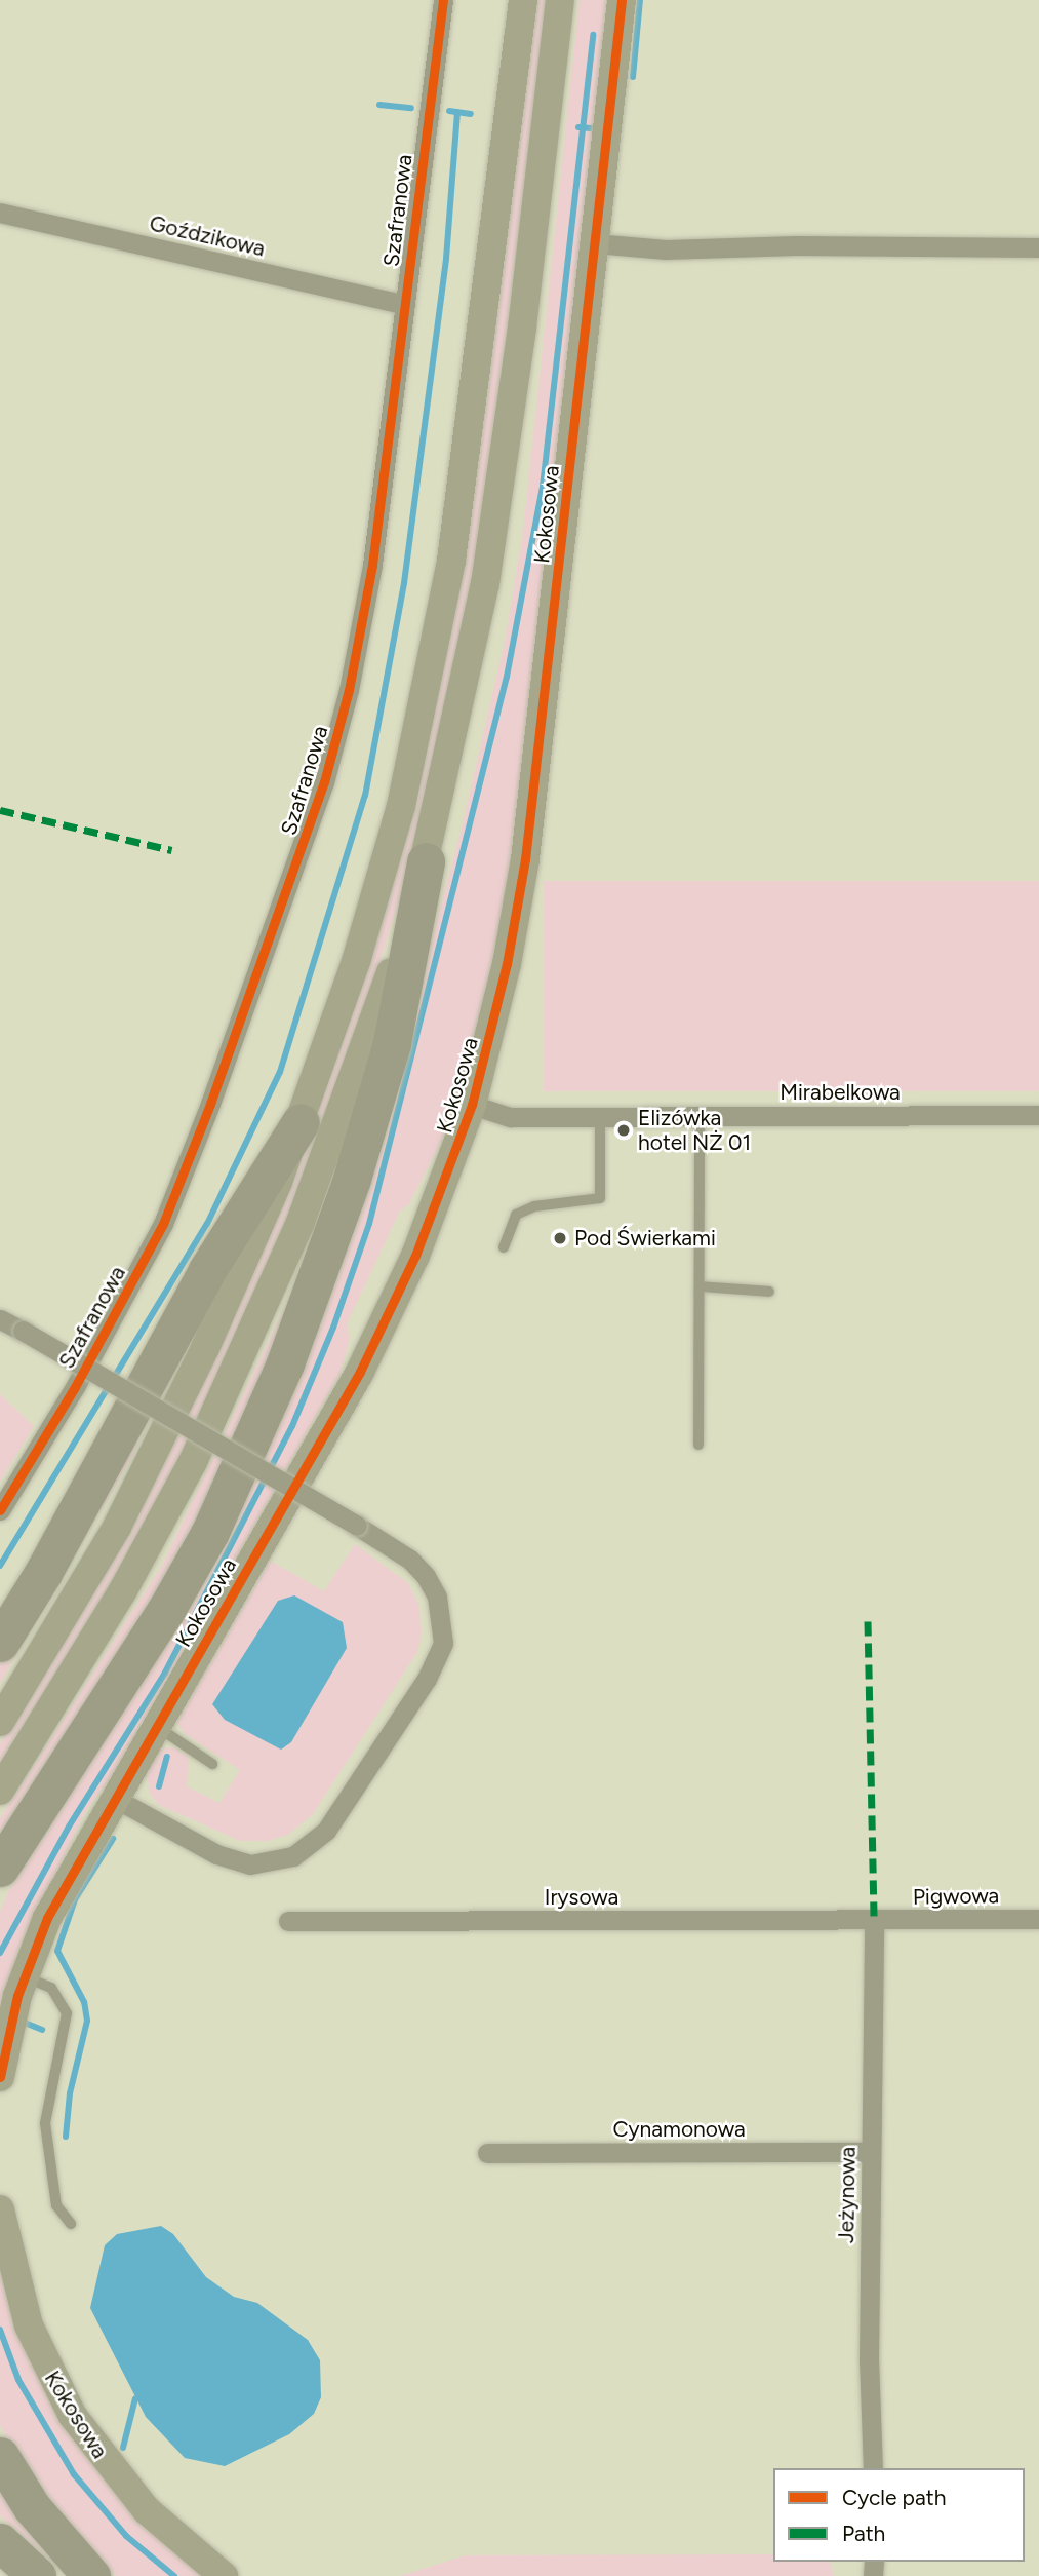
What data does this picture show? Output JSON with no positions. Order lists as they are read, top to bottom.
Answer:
{
  "streets": {
    "main road": ["Kokosowa"],
    "street": [
      "Szafranowa",
      "Goździkowa",
      "Mirabelkowa",
      "Pigwowa",
      "Irysowa",
      "Cynamonowa",
      "Jeżynowa"
    ]
  },
  "crossings": [
    ["Szafranowa", "Goździkowa"],
    ["Kokosowa", "Mirabelkowa"],
    ["Pigwowa", "Irysowa"],
    ["Pigwowa", "Jeżynowa"],
    ["Irysowa", "Jeżynowa"],
    ["Cynamonowa", "Jeżynowa"]
  ],
  "places": ["Elizówka hotel NŻ 01", "Pod Świerkami"],
  "legend": ["Cycle path", "Path"]
}
